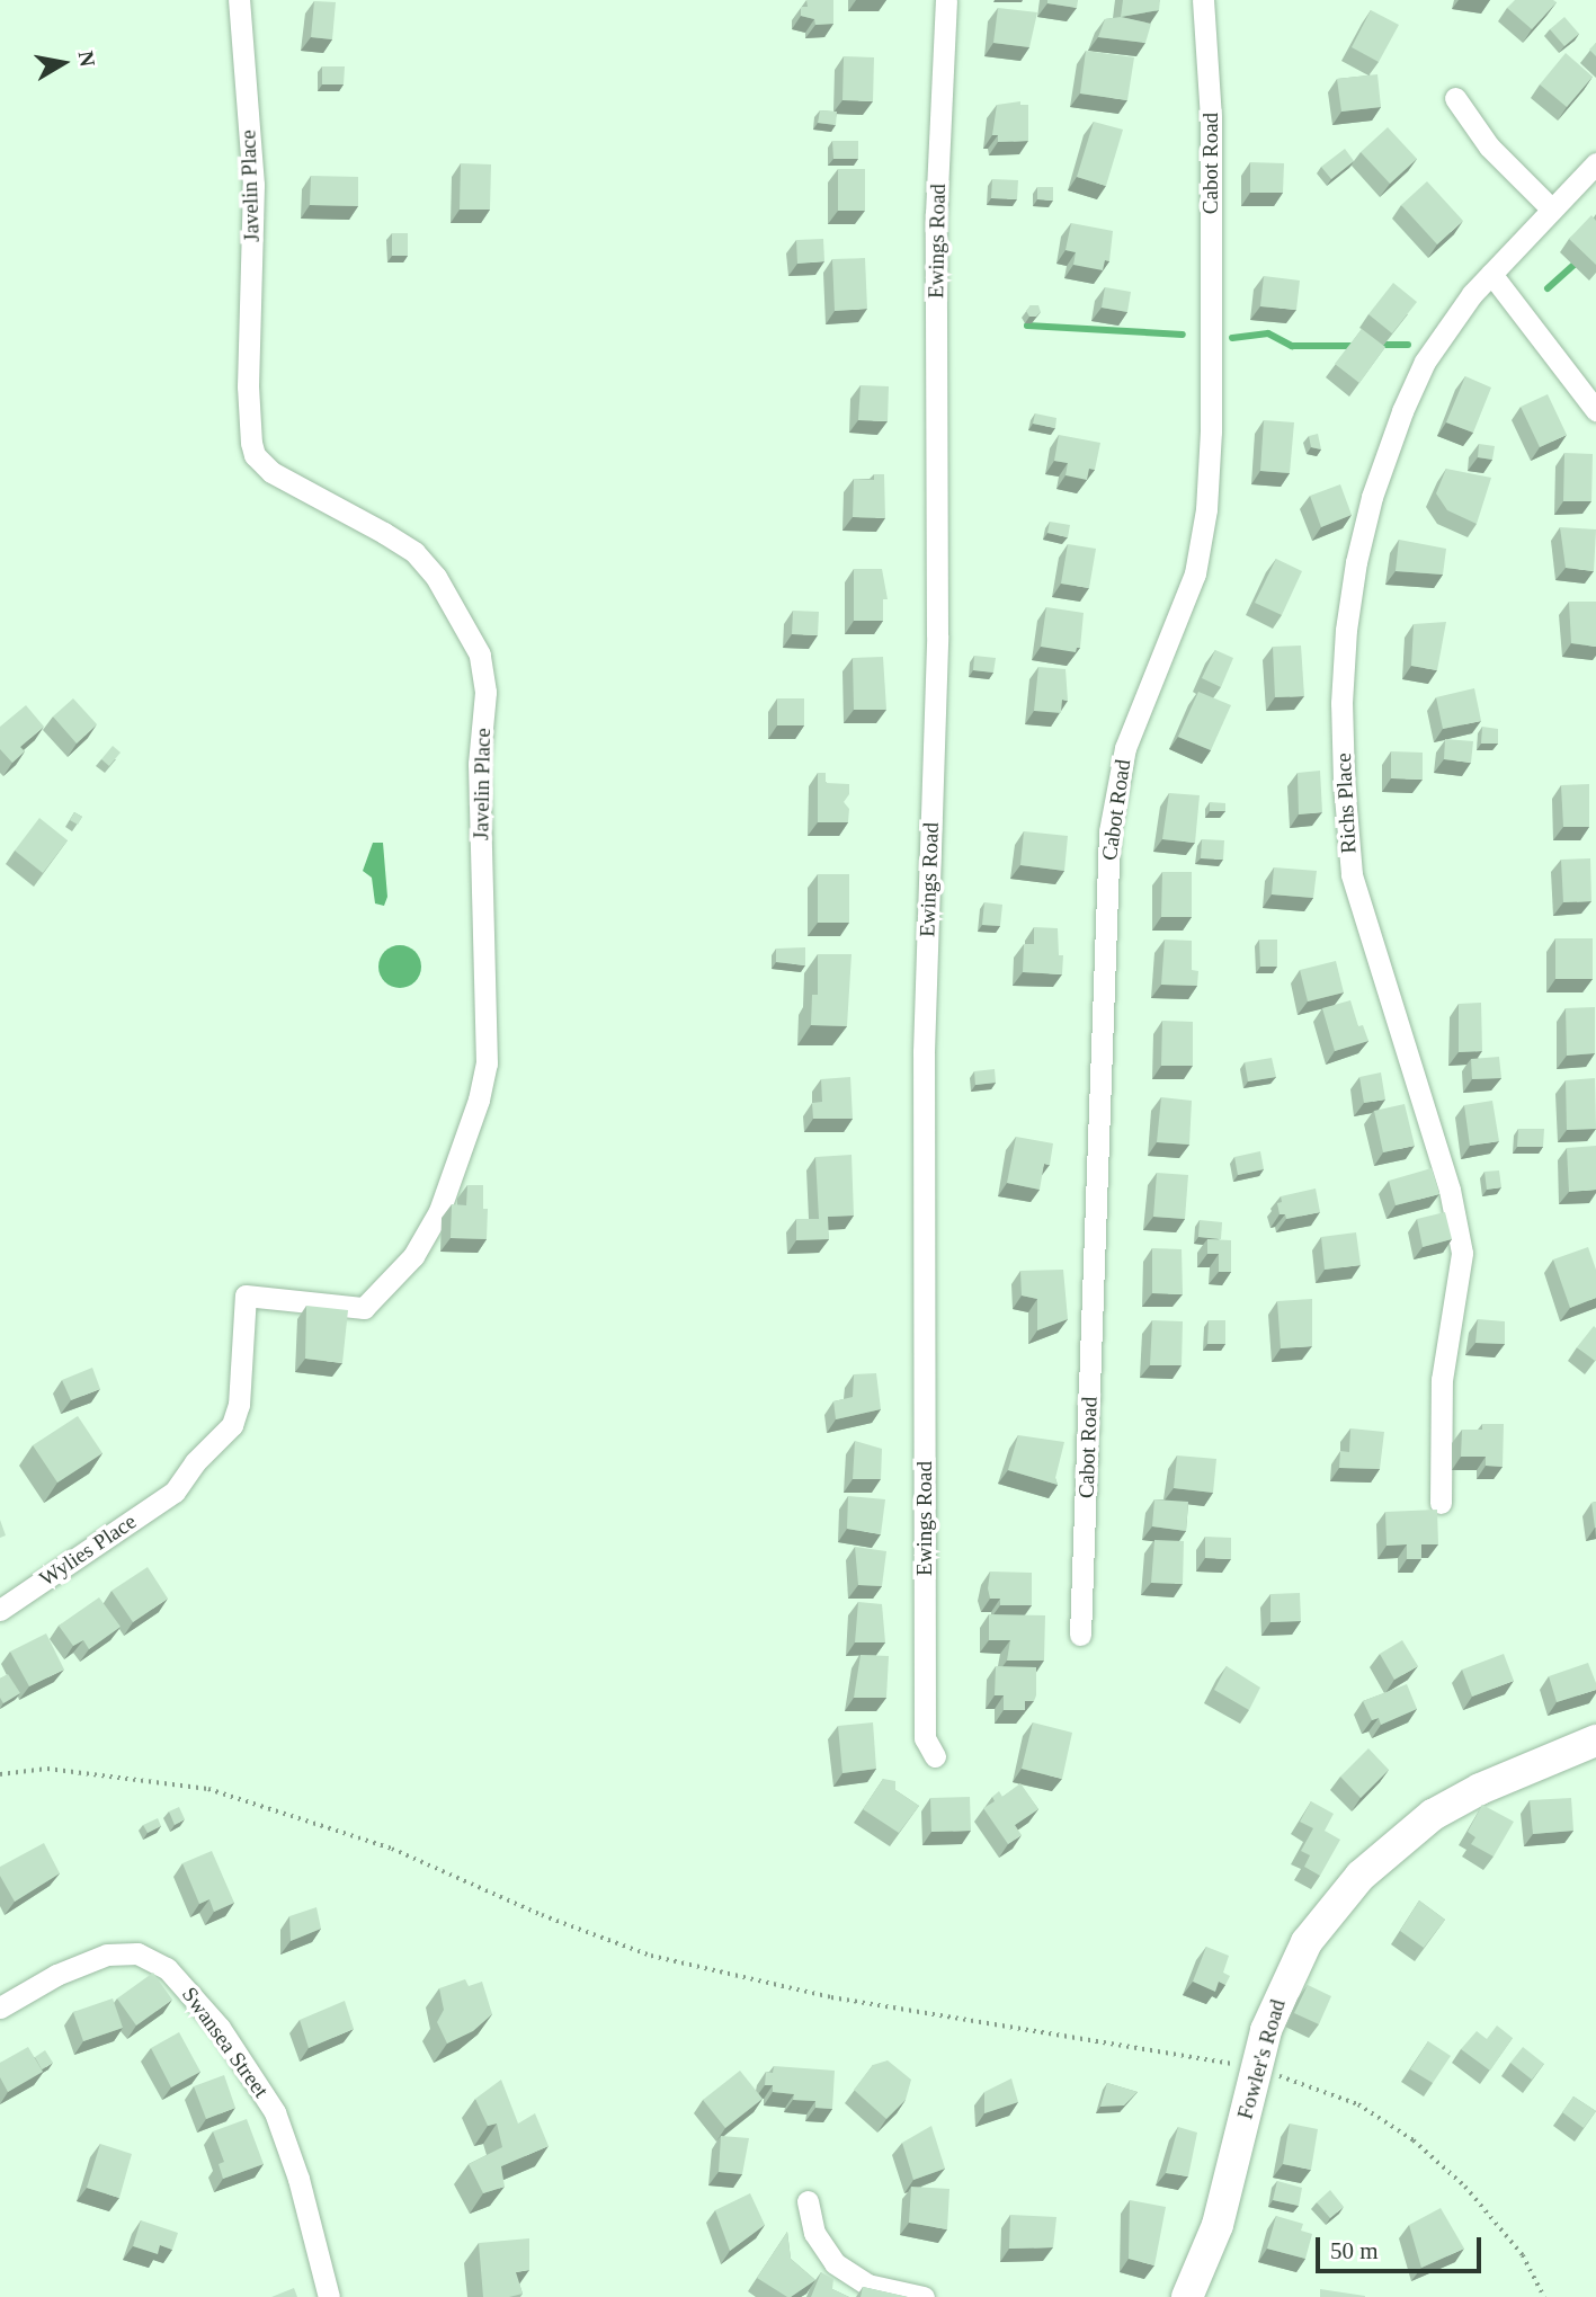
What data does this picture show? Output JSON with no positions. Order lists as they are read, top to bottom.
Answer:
{
  "streets": {
    "street": [
      "Cabot Road",
      "Javelin Place",
      "Ewings Road",
      "Richs Place",
      "Wylies Place",
      "Swansea Street",
      "Fowler's Road"
    ]
  },
  "crossings": [
    ["Javelin Place", "Wylies Place"]
  ],
  "scale_bar": "50 m",
  "north": "right"
}
